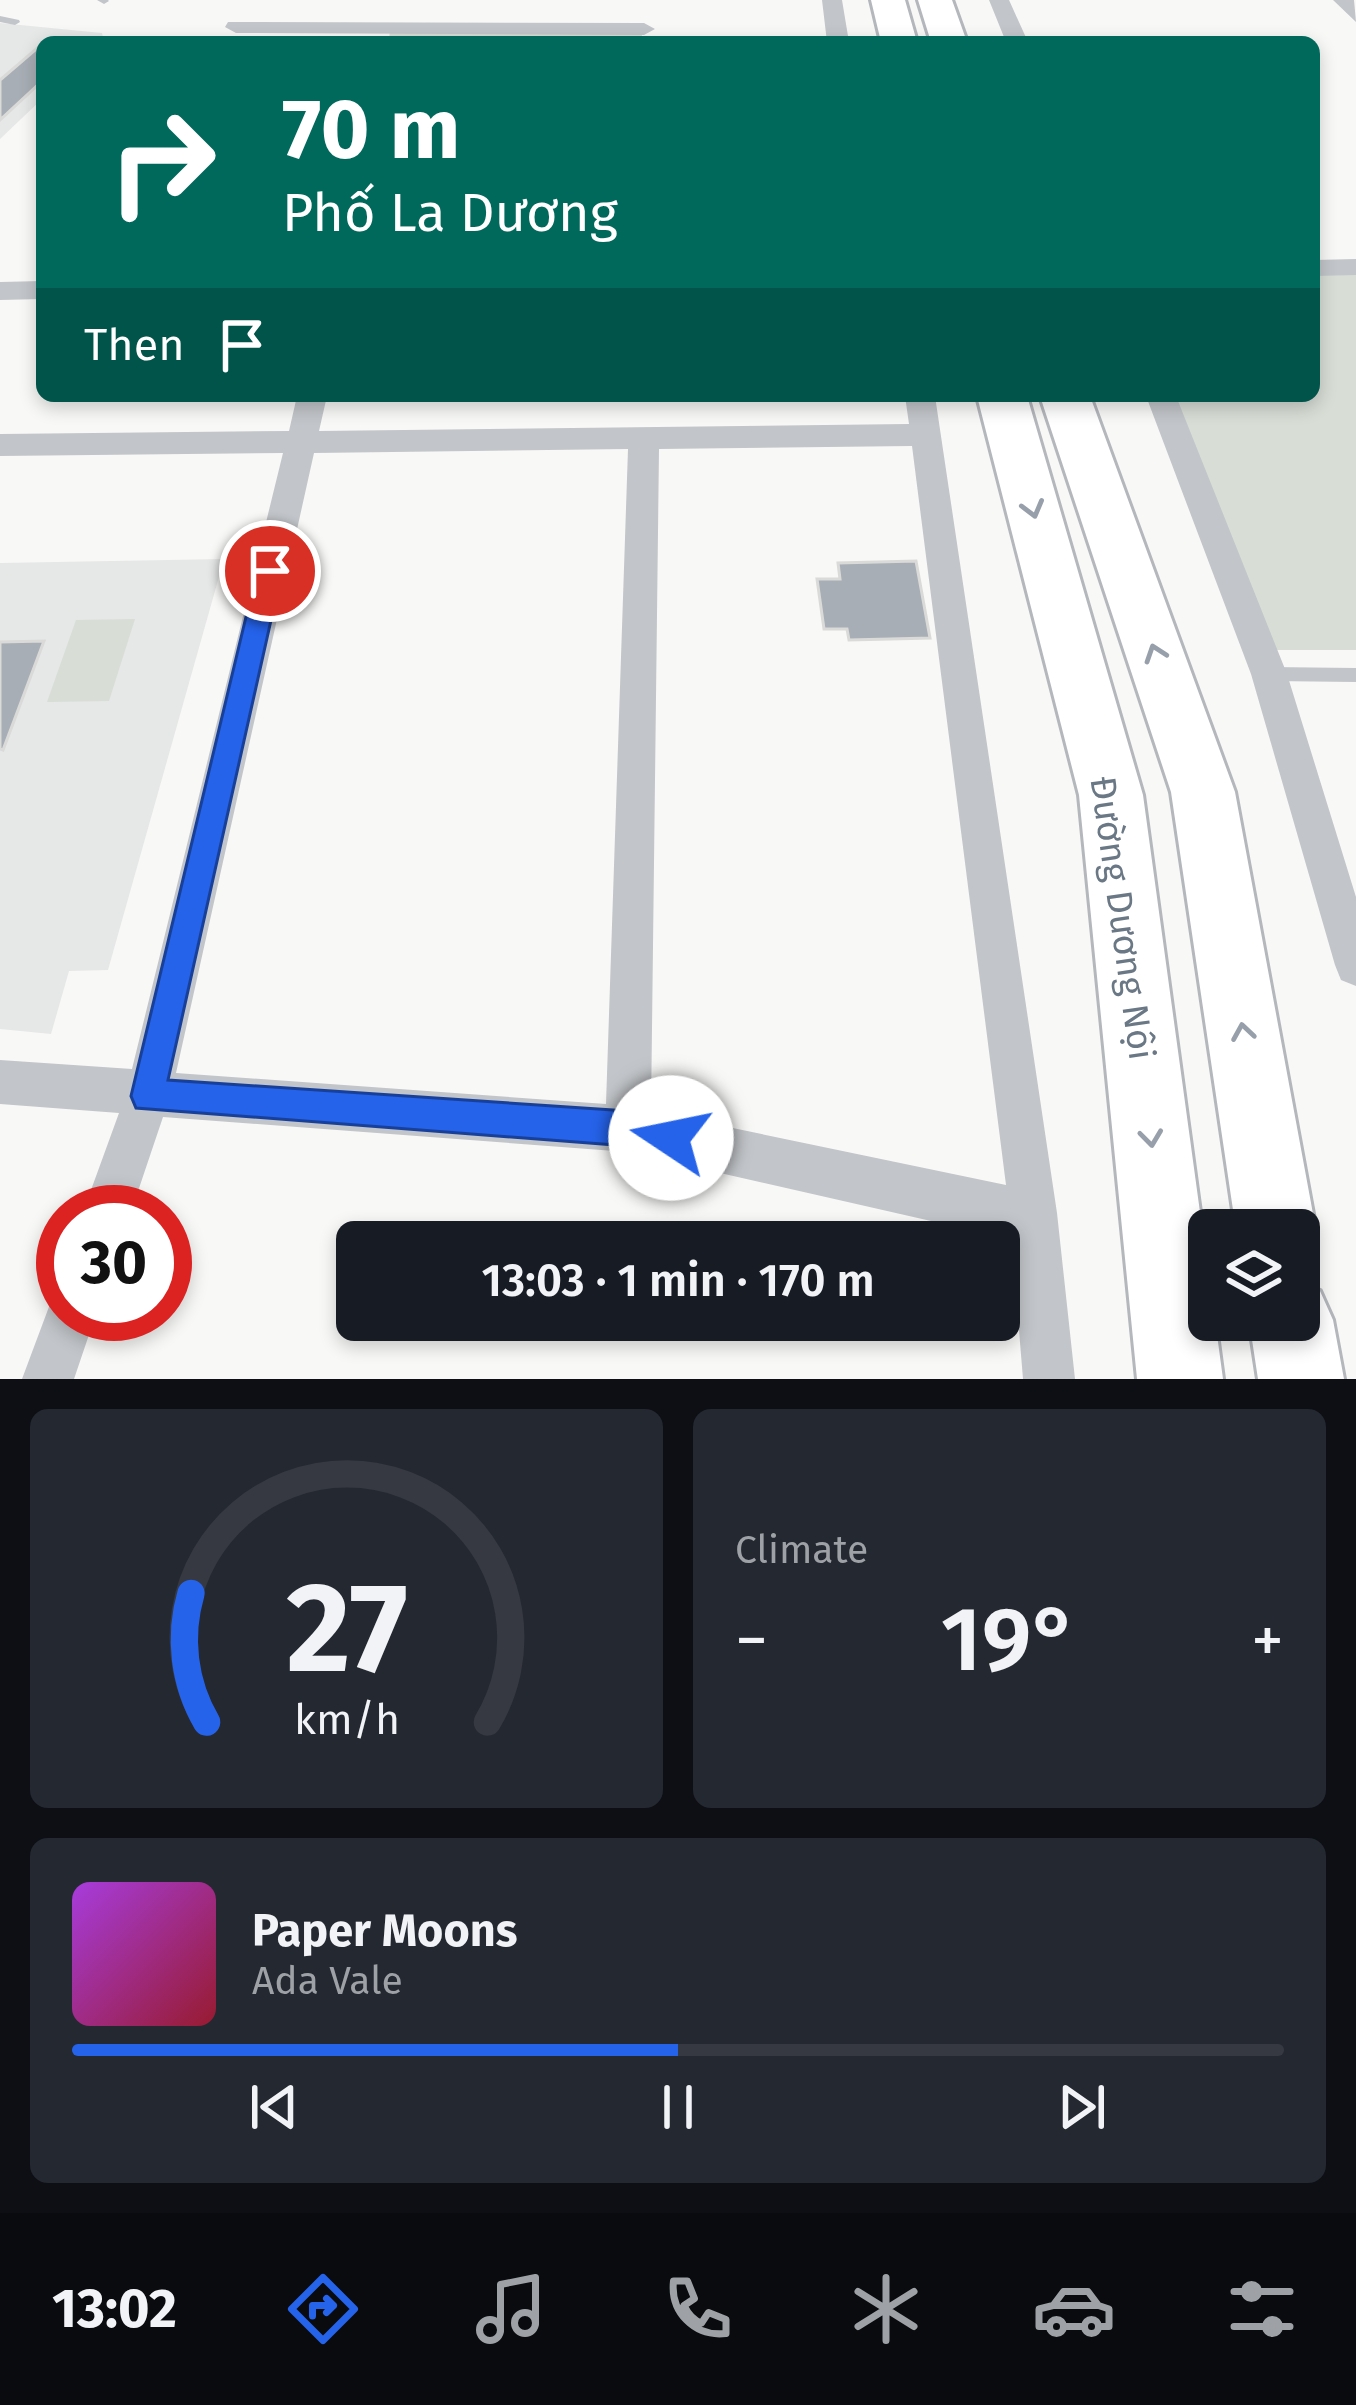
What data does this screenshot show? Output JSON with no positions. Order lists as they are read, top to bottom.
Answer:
{
  "streets": {
    "main road": ["Đường Dương Nội"]
  },
  "page": {
    "turn": ["70 m", "Phố La Dương"],
    "then": "Then",
    "limit": "30",
    "trip": "13:03 · 1 min · 170 m",
    "tile": "Climate",
    "heat": ["−", "19°", "+"],
    "song": ["Paper Moons", "Ada Vale"],
    "tabs": "13:02",
    "gauge": ["27", "km/h"]
  }
}
